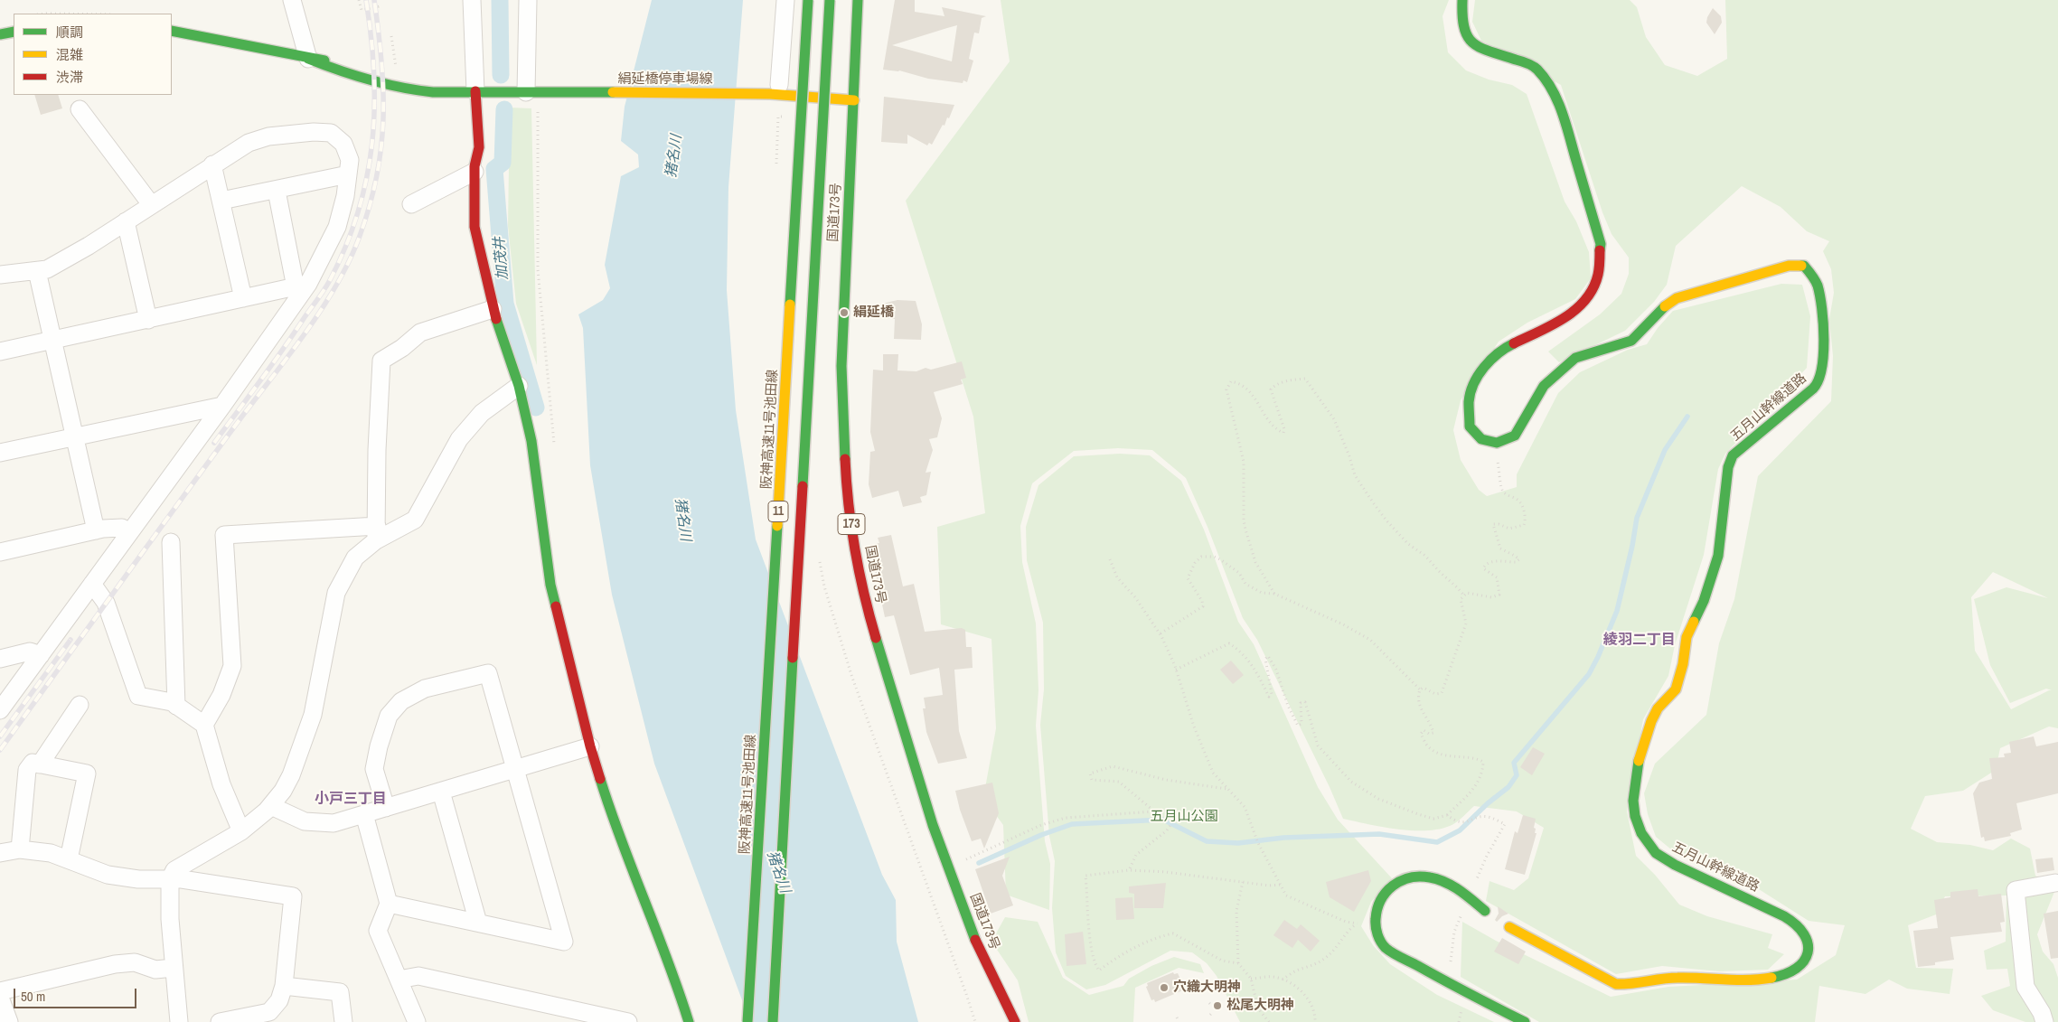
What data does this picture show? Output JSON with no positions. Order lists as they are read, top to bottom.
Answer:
{
  "streets": {
    "main road": [
      "絹延橋停車場線",
      "国道173号",
      "五月山幹線道路",
      "阪神高速11号池田線",
      "11",
      "173"
    ]
  },
  "crossings": [
    ["絹延橋停車場線", "国道173号"]
  ],
  "districts": ["綾羽二丁目", "小戸三丁目"],
  "water": ["猪名川", "加茂井"],
  "parks": ["五月山公園"],
  "places": ["絹延橋", "穴織大明神", "松尾大明神"],
  "legend": ["順調", "混雑", "渋滞"],
  "scale_bar": "50 m"
}
